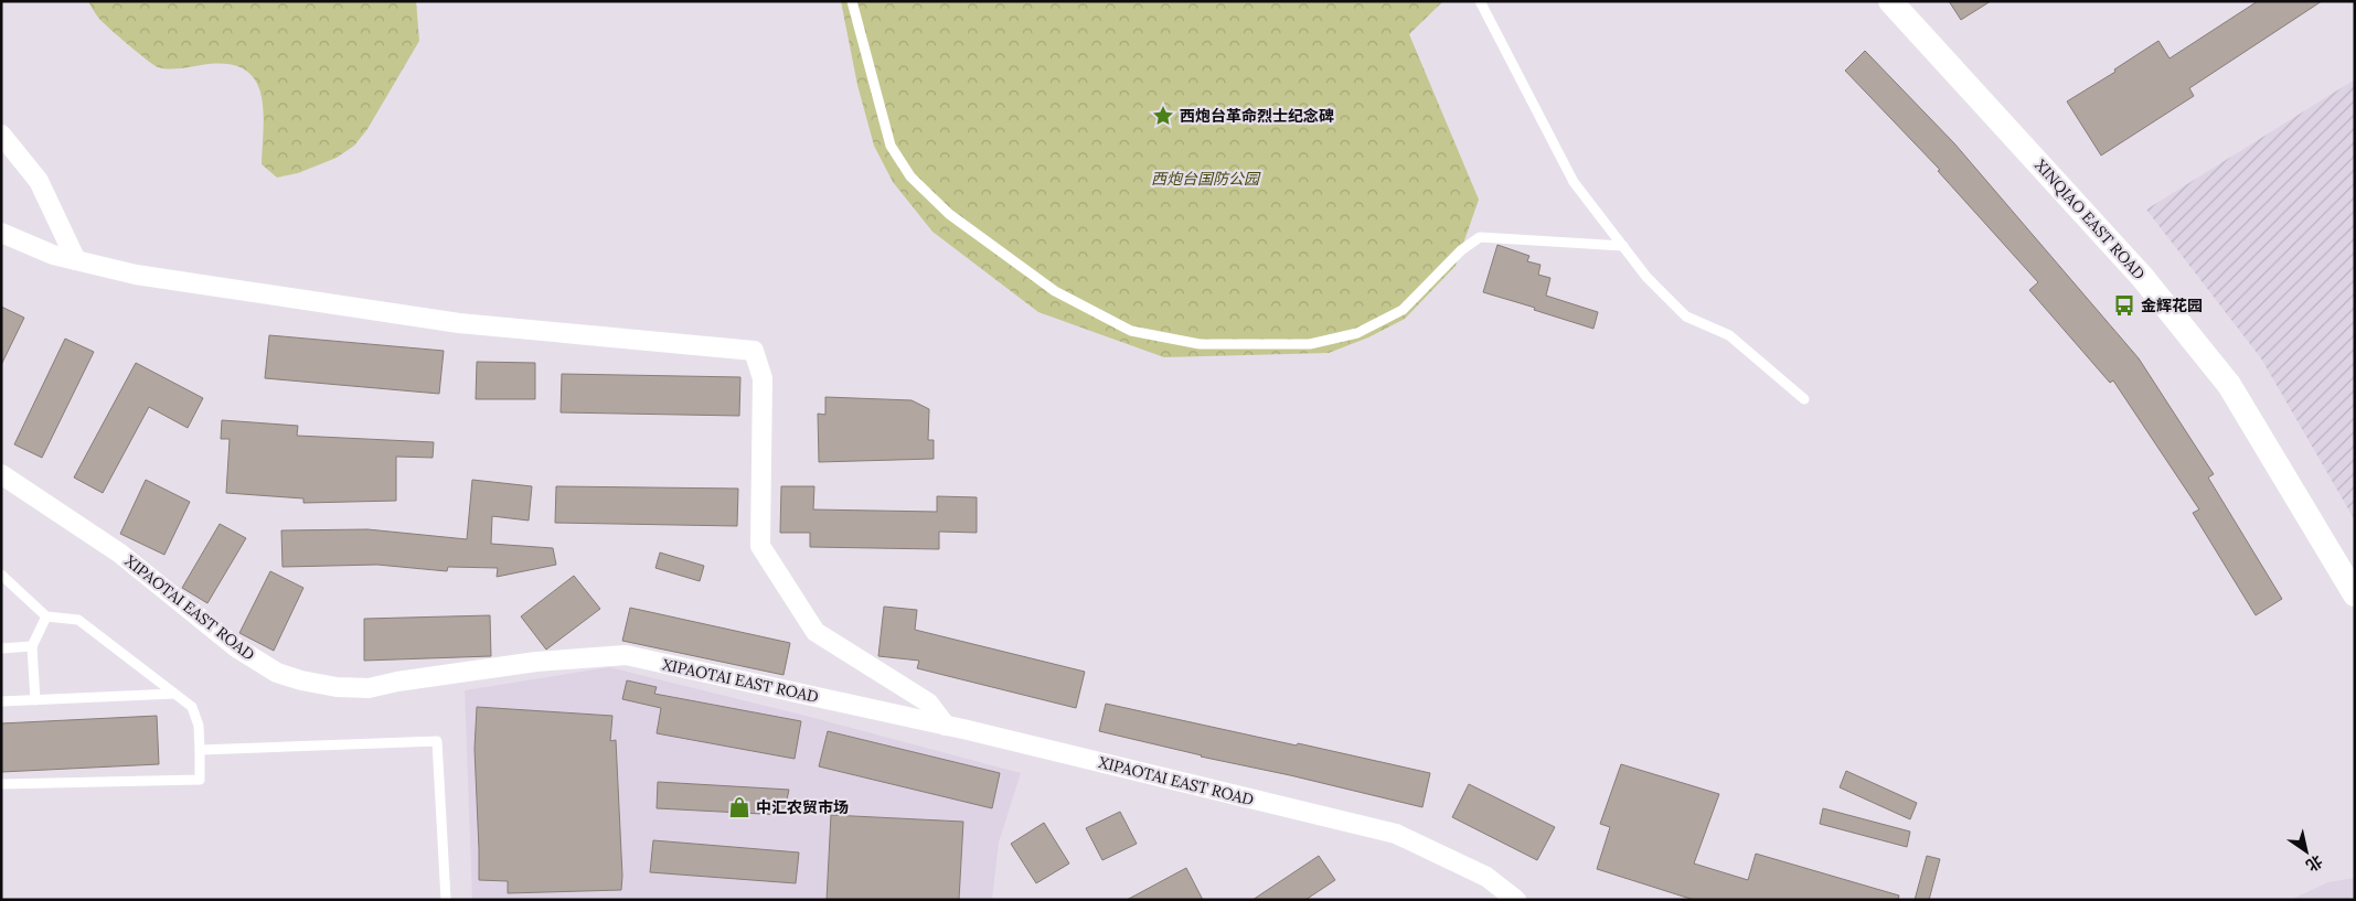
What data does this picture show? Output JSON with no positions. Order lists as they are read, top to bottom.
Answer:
{
  "streets": {
    "street": ["XINQIAO EAST ROAD", "XIPAOTAI EAST ROAD"]
  },
  "parks": ["西炮台国防公园"],
  "places": {
    "place": ["西炮台革命烈士纪念碑"],
    "bus stop": ["金辉花园"],
    "shop": ["中汇农贸市场"]
  },
  "north": "bottom right"
}
